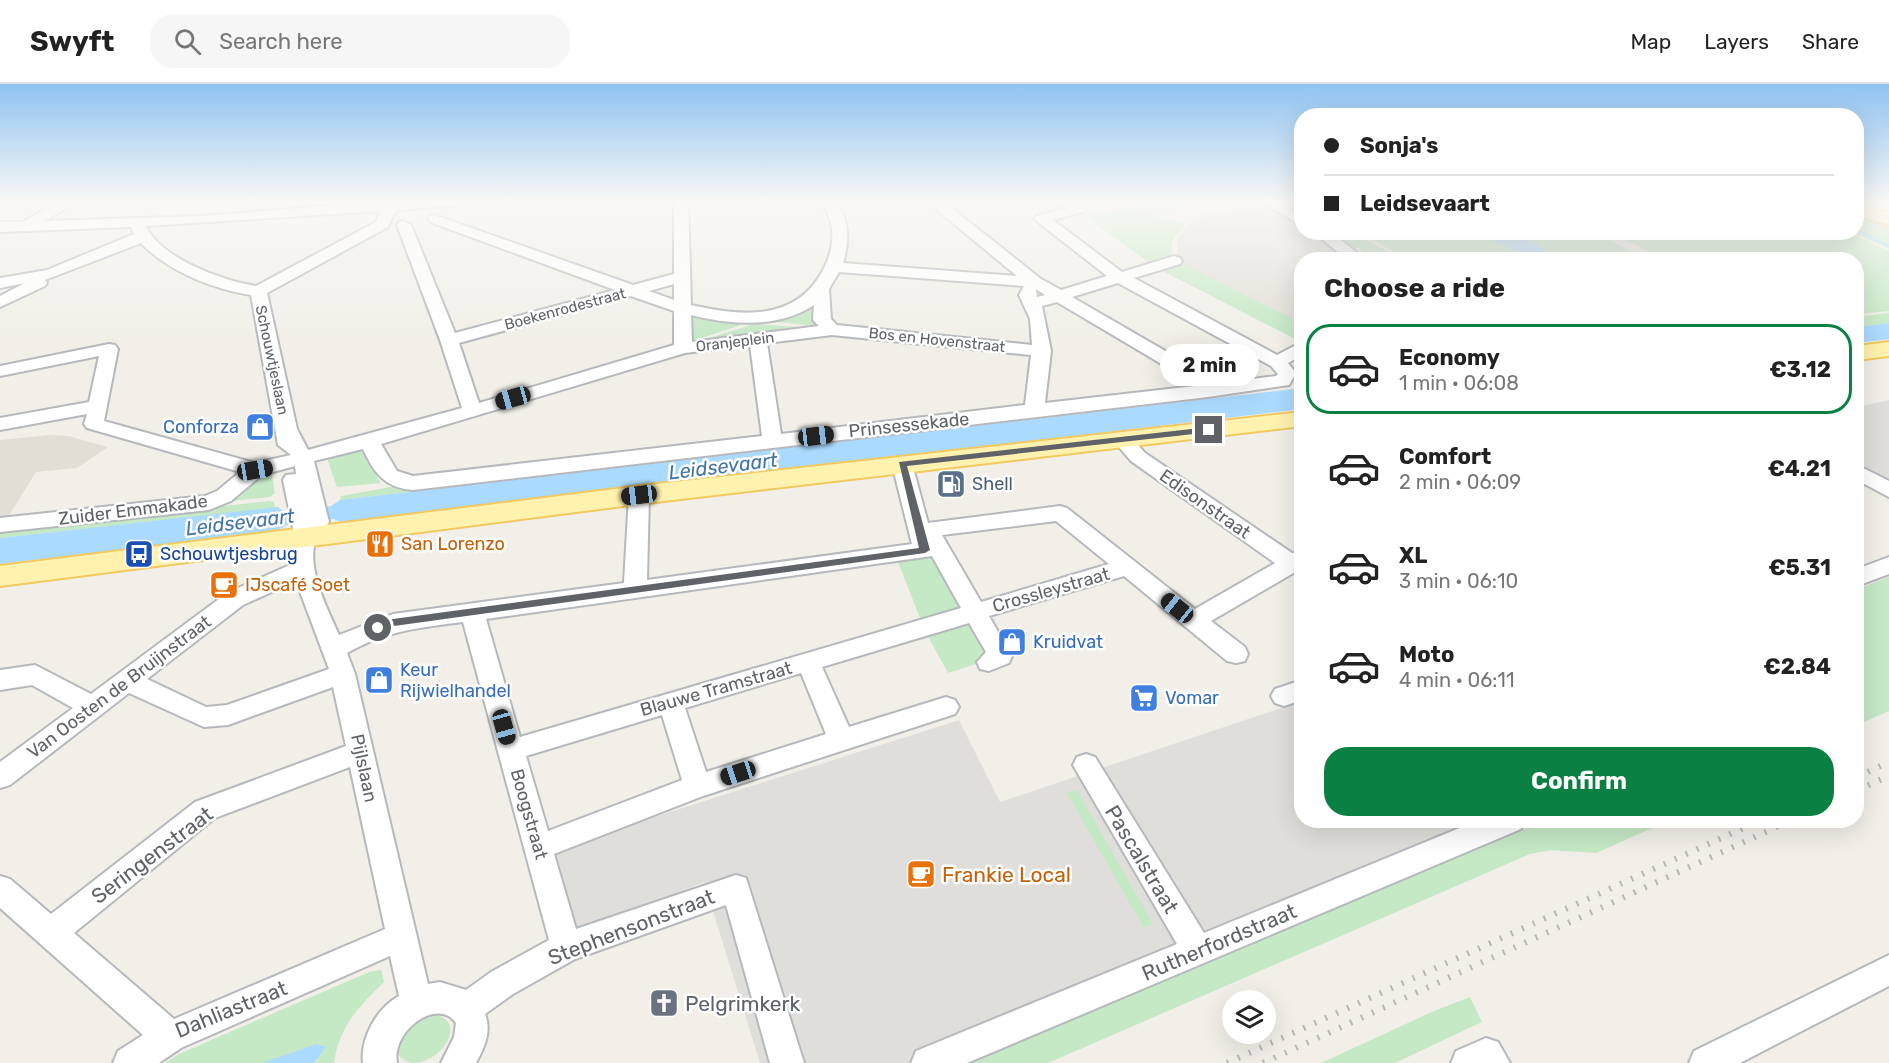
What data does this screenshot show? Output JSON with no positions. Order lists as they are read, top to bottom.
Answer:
{
  "streets": {
    "street": [
      "Boekenrodestraat",
      "Bos en Hovenstraat",
      "Oranjeplein",
      "Schouwtjeslaan",
      "Prinsessekade",
      "Edisonstraat",
      "Zuider Emmakade",
      "Crossleystraat",
      "Van Oosten de Bruijnstraat",
      "Blauwe Tramstraat",
      "Pijlslaan",
      "Boogstraat",
      "Seringenstraat",
      "Pascalstraat",
      "Stephensonstraat",
      "Rutherfordstraat",
      "Dahliastraat"
    ]
  },
  "crossings": [
    ["Boekenrodestraat", "Oranjeplein"],
    ["Bos en Hovenstraat", "Oranjeplein"],
    ["Schouwtjeslaan", "Pijlslaan"],
    ["Crossleystraat", "Blauwe Tramstraat"],
    ["Van Oosten de Bruijnstraat", "Pijlslaan"],
    ["Blauwe Tramstraat", "Boogstraat"],
    ["Pijlslaan", "Seringenstraat"],
    ["Pijlslaan", "Dahliastraat"],
    ["Boogstraat", "Stephensonstraat"],
    ["Seringenstraat", "Dahliastraat"],
    ["Pascalstraat", "Rutherfordstraat"]
  ],
  "water": ["Leidsevaart"],
  "places": {
    "shop": ["Conforza", "Kruidvat", "Keur Rijwielhandel"],
    "fuel station": ["Shell"],
    "restaurant": ["San Lorenzo"],
    "bus stop": ["Schouwtjesbrug"],
    "cafe": ["IJscafé Soet", "Frankie Local"],
    "supermarket": ["Vomar"],
    "church": ["Pelgrimkerk"]
  },
  "page": {
    "header": "Swyft",
    "search": "Search here",
    "nav": ["Map", "Layers", "Share"],
    "banner": ["Sonja's", "Leidsevaart"],
    "heading": "Choose a ride",
    "list": [
      {
        "name": "Economy",
        "note": "1 min · 06:08",
        "value": "€3.12"
      },
      {
        "name": "Comfort",
        "note": "2 min · 06:09",
        "value": "€4.21"
      },
      {
        "name": "XL",
        "note": "3 min · 06:10",
        "value": "€5.31"
      },
      {
        "name": "Moto",
        "note": "4 min · 06:11",
        "value": "€2.84"
      }
    ],
    "bubble": "2 min",
    "buttons": "Confirm"
  }
}
